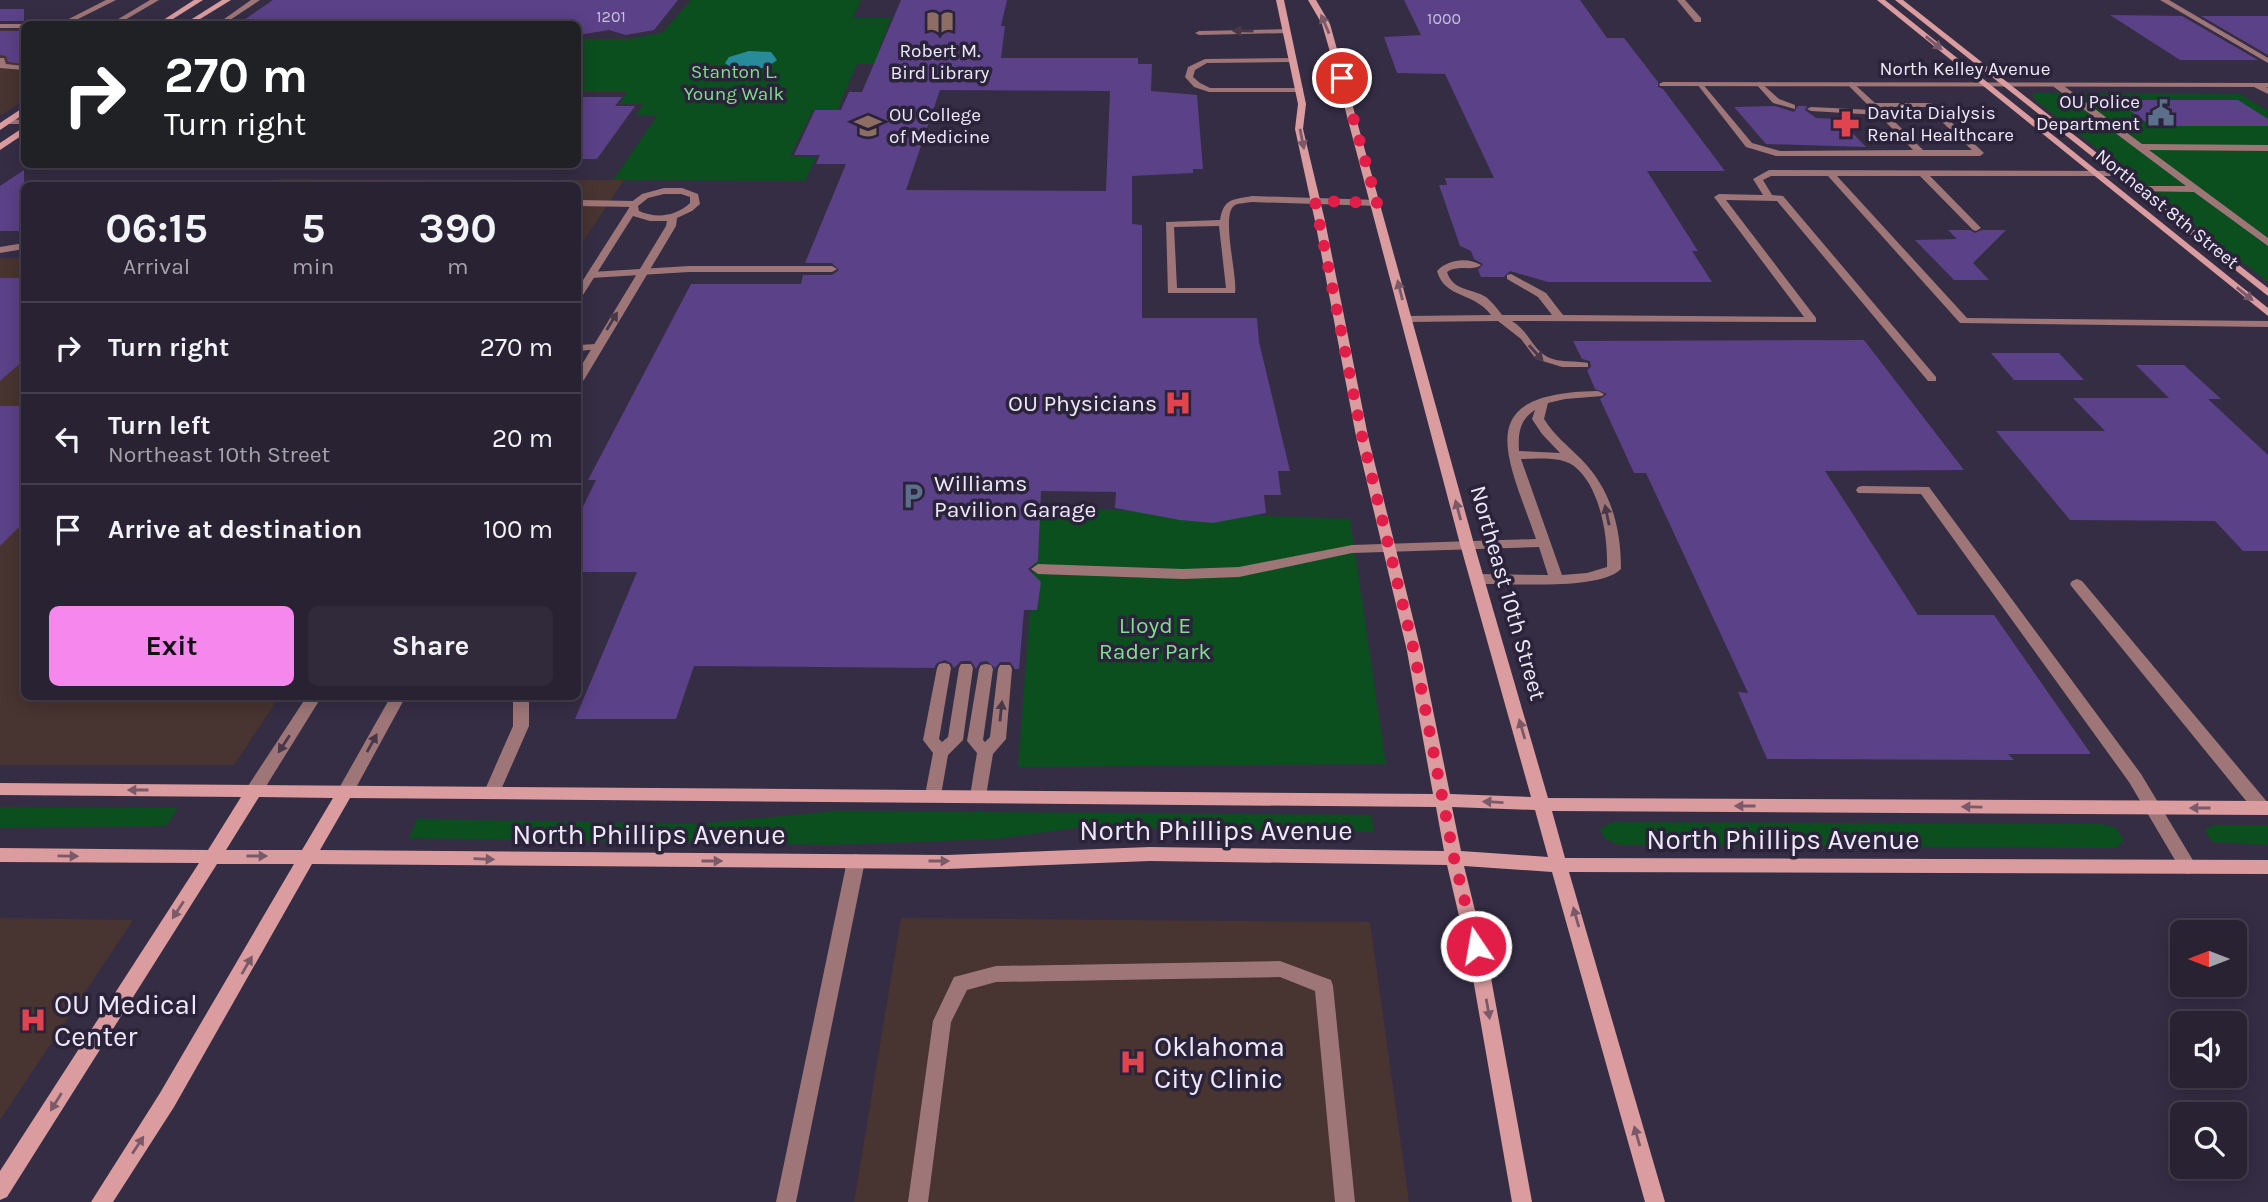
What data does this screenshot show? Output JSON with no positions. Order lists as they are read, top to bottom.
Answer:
{
  "streets": {
    "main road": ["Northeast 8th Street", "Northeast 10th Street", "North Phillips Avenue"],
    "street": ["North Kelley Avenue"]
  },
  "crossings": [
    ["North Kelley Avenue", "Northeast 8th Street"],
    ["Northeast 10th Street", "North Phillips Avenue"]
  ],
  "parks": ["Stanton L. Young Walk", "Lloyd E Rader Park"],
  "places": {
    "library": ["Robert M. Bird Library"],
    "public building": ["OU Police Department"],
    "pharmacy": ["Davita Dialysis Renal Healthcare"],
    "school or university": ["OU College of Medicine"],
    "hospital": ["OU Physicians", "OU Medical Center", "Oklahoma City Clinic"],
    "parking": ["Williams Pavilion Garage"]
  },
  "house_numbers": ["1201", "1000"],
  "north": "left",
  "page": {
    "turn": ["270 m", "Turn right"],
    "eta": [
      "06:15",
      "Arrival",
      "5",
      "min",
      "390",
      "m"
    ],
    "list": [
      {
        "name": "Turn right",
        "value": "270 m"
      },
      {
        "name": "Turn left",
        "note": "Northeast 10th Street",
        "value": "20 m"
      },
      {
        "name": "Arrive at destination",
        "value": "100 m"
      }
    ],
    "buttons": ["Exit", "Share"]
  }
}
